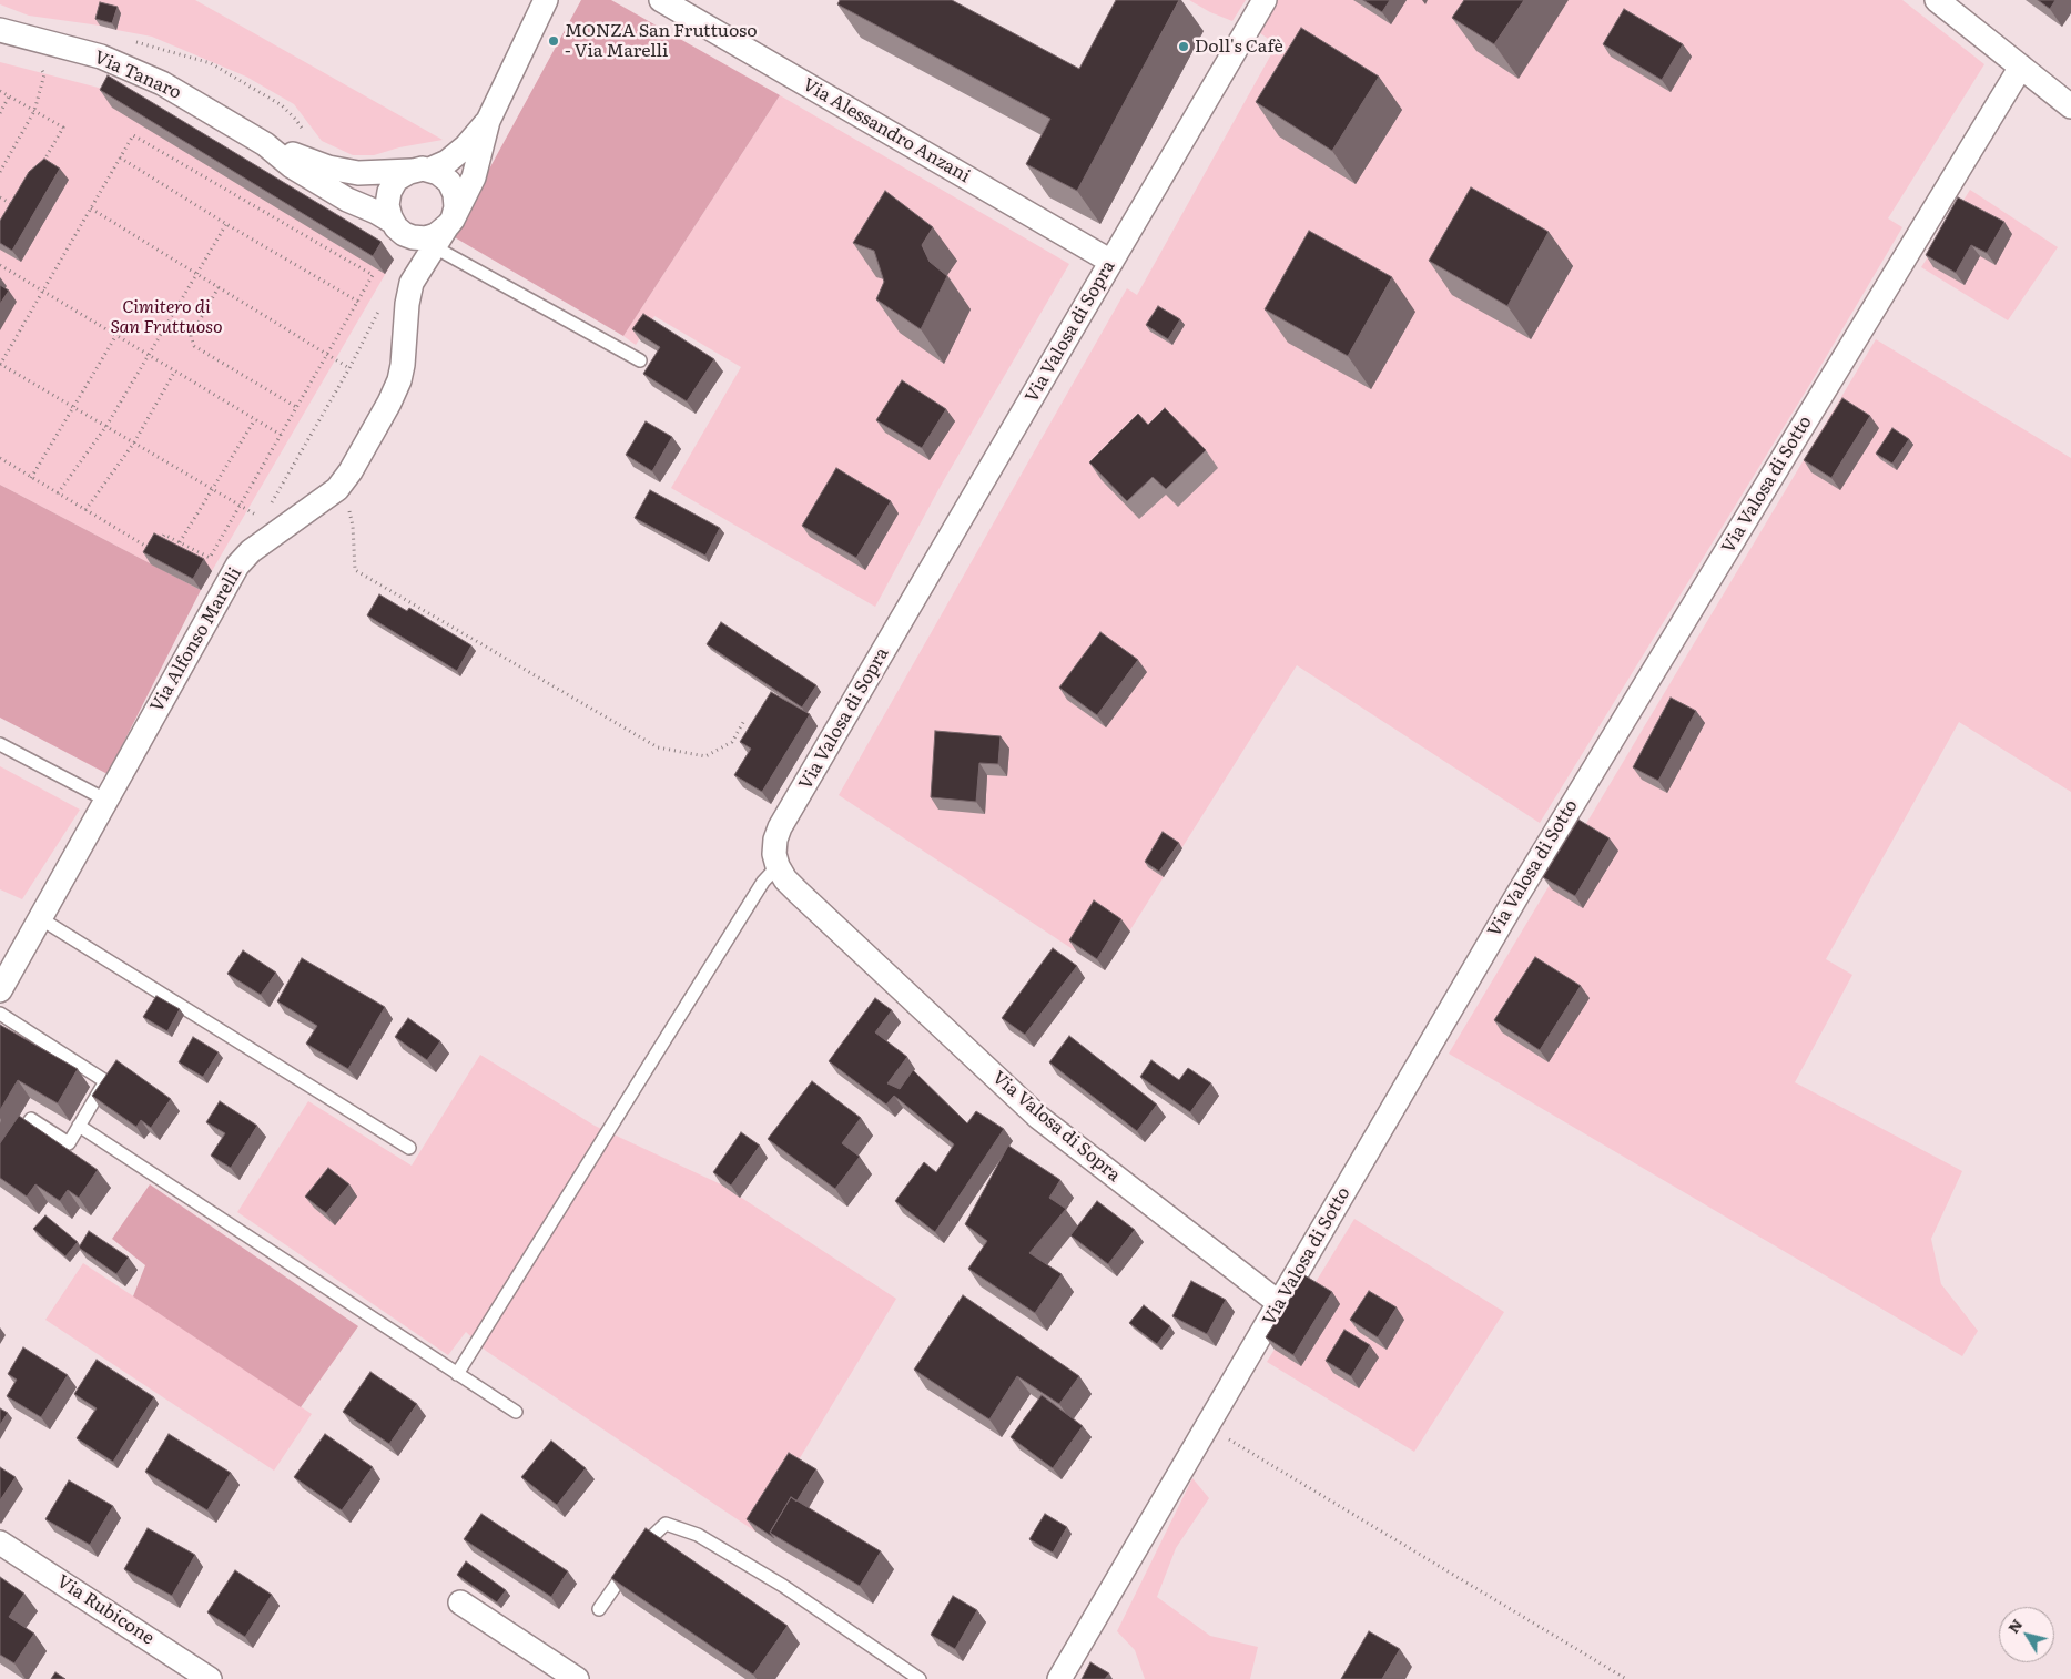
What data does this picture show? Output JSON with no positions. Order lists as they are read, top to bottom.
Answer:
{
  "streets": {
    "street": [
      "Via Tanaro",
      "Via Alessandro Anzani",
      "Via Valosa di Sopra",
      "Via Valosa di Sotto",
      "Via Alfonso Marelli",
      "Via Rubicone"
    ]
  },
  "crossings": [
    ["Via Tanaro", "Via Alfonso Marelli"],
    ["Via Alessandro Anzani", "Via Valosa di Sopra"],
    ["Via Valosa di Sopra", "Via Valosa di Sotto"]
  ],
  "parks": ["Cimitero di San Fruttuoso"],
  "places": ["MONZA San Fruttuoso - Via Marelli", "Doll's Cafè"],
  "north": "top left"
}
